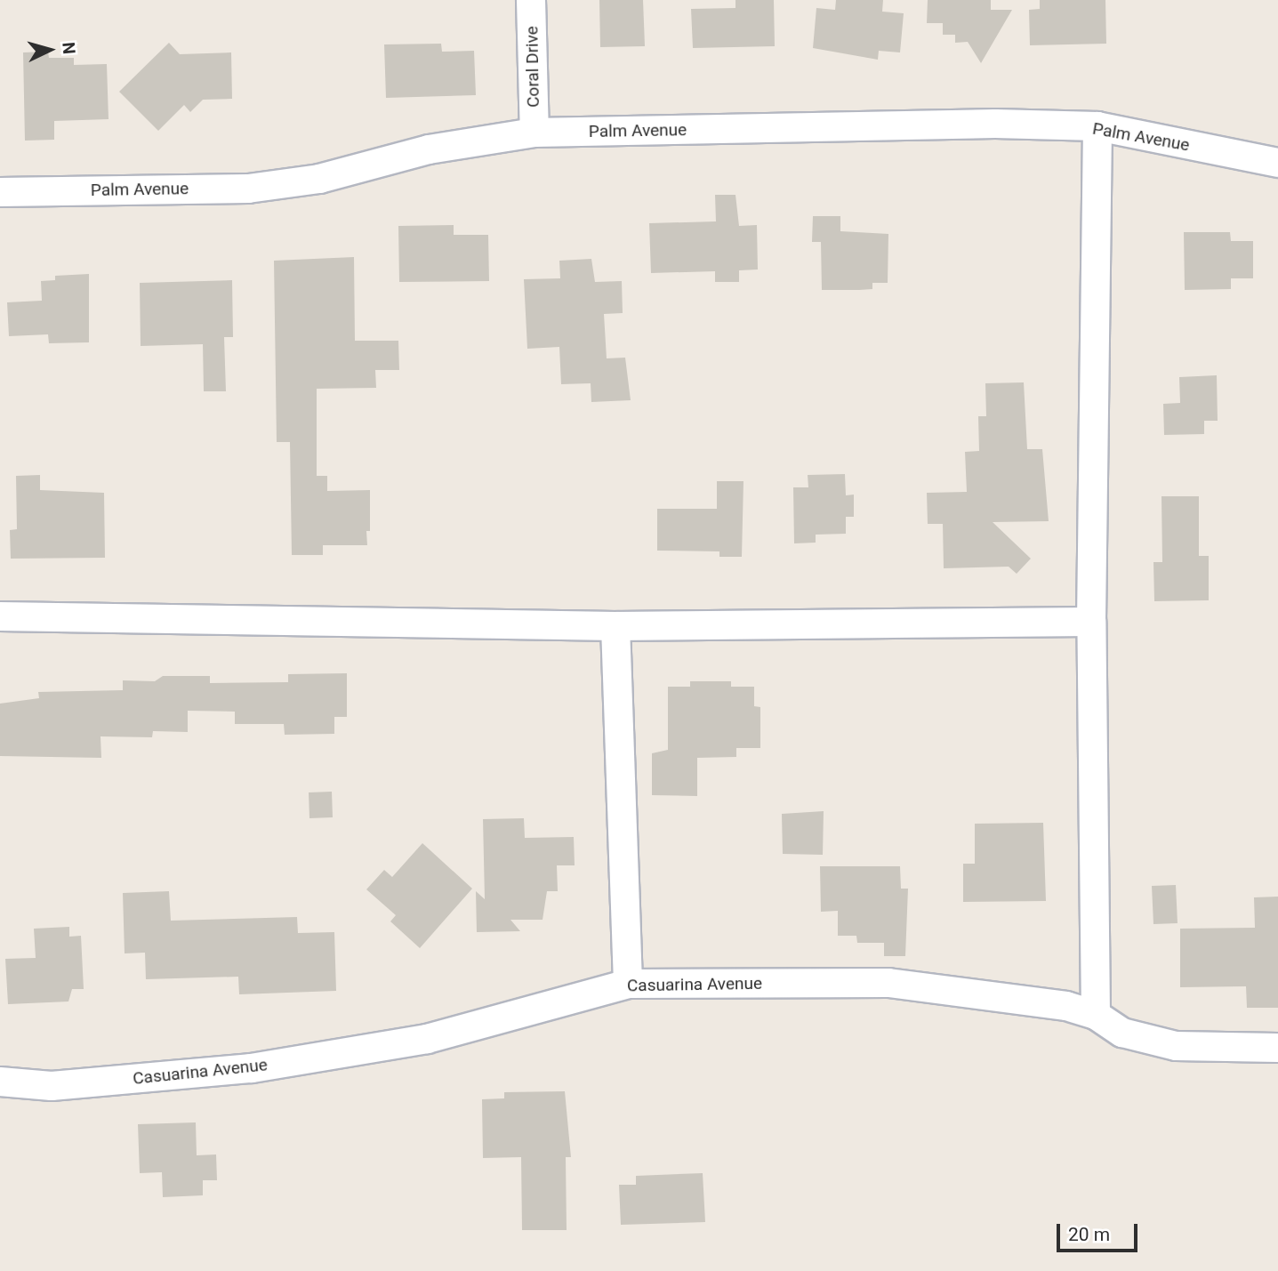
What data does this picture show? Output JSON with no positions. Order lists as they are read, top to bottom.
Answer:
{
  "streets": {
    "street": ["Coral Drive", "Palm Avenue", "Casuarina Avenue"]
  },
  "crossings": [
    ["Coral Drive", "Palm Avenue"]
  ],
  "scale_bar": "20 m",
  "north": "right"
}
